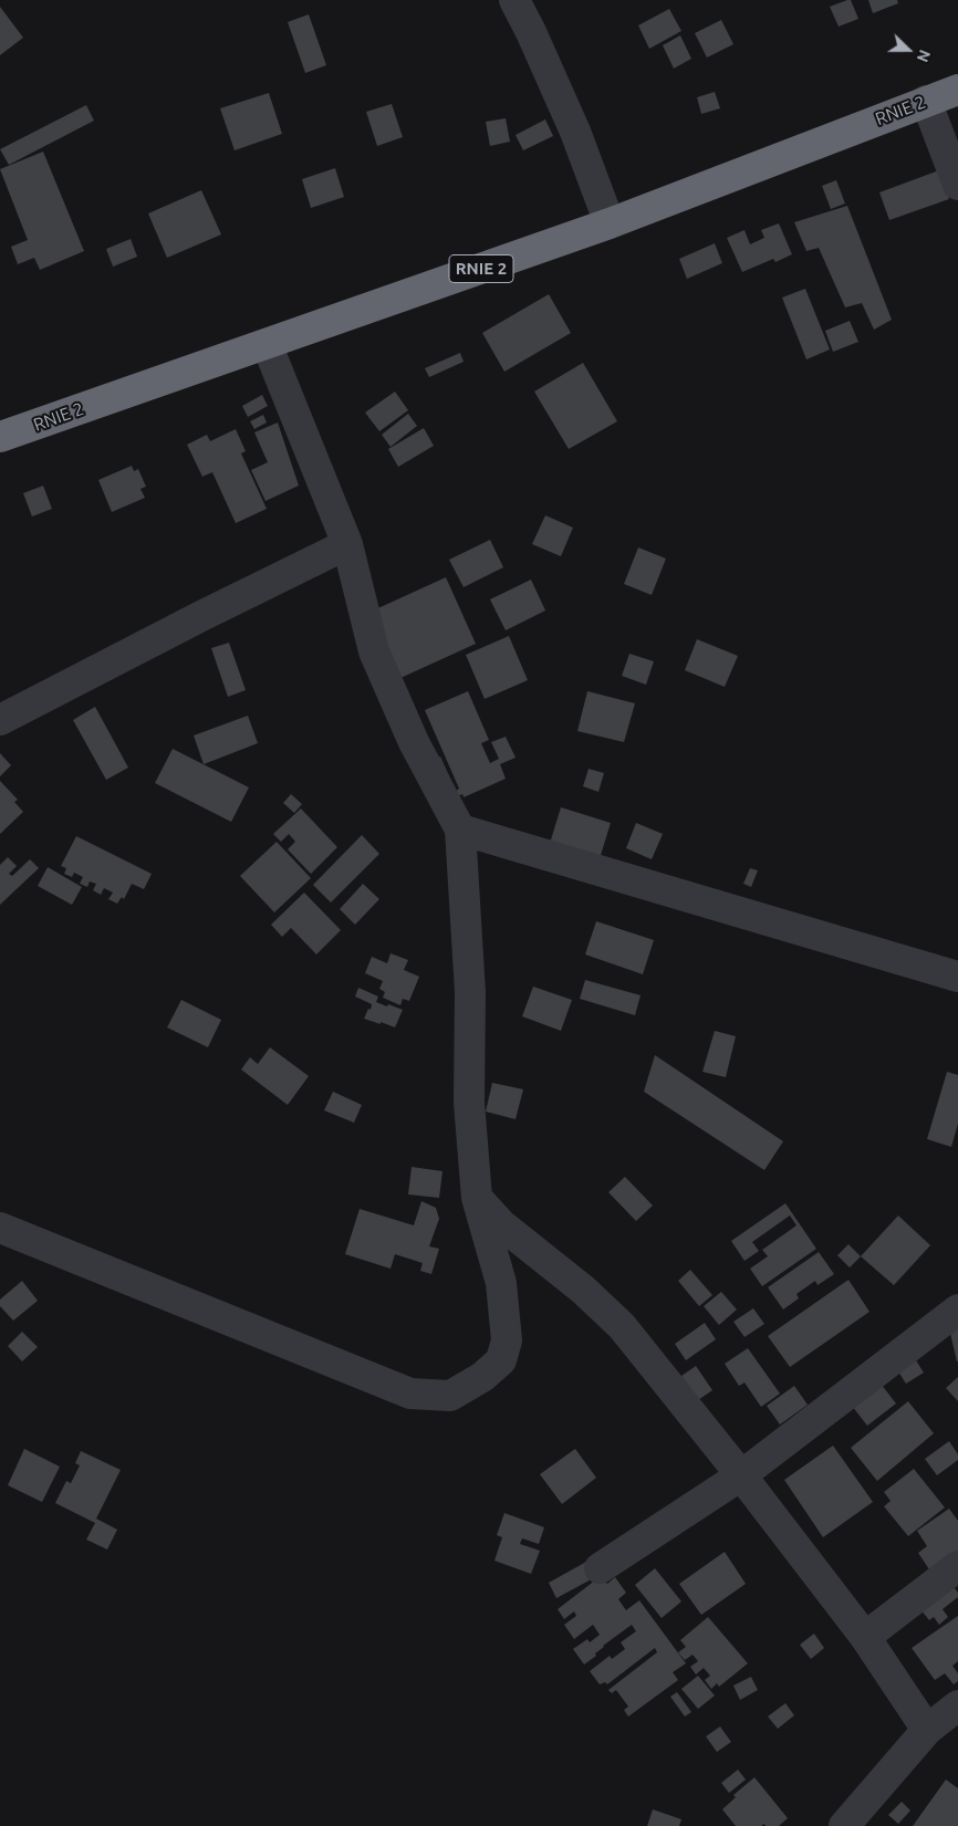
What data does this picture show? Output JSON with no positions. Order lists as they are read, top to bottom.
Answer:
{
  "streets": {
    "highway": ["RNIE 2"]
  },
  "north": "right"
}
